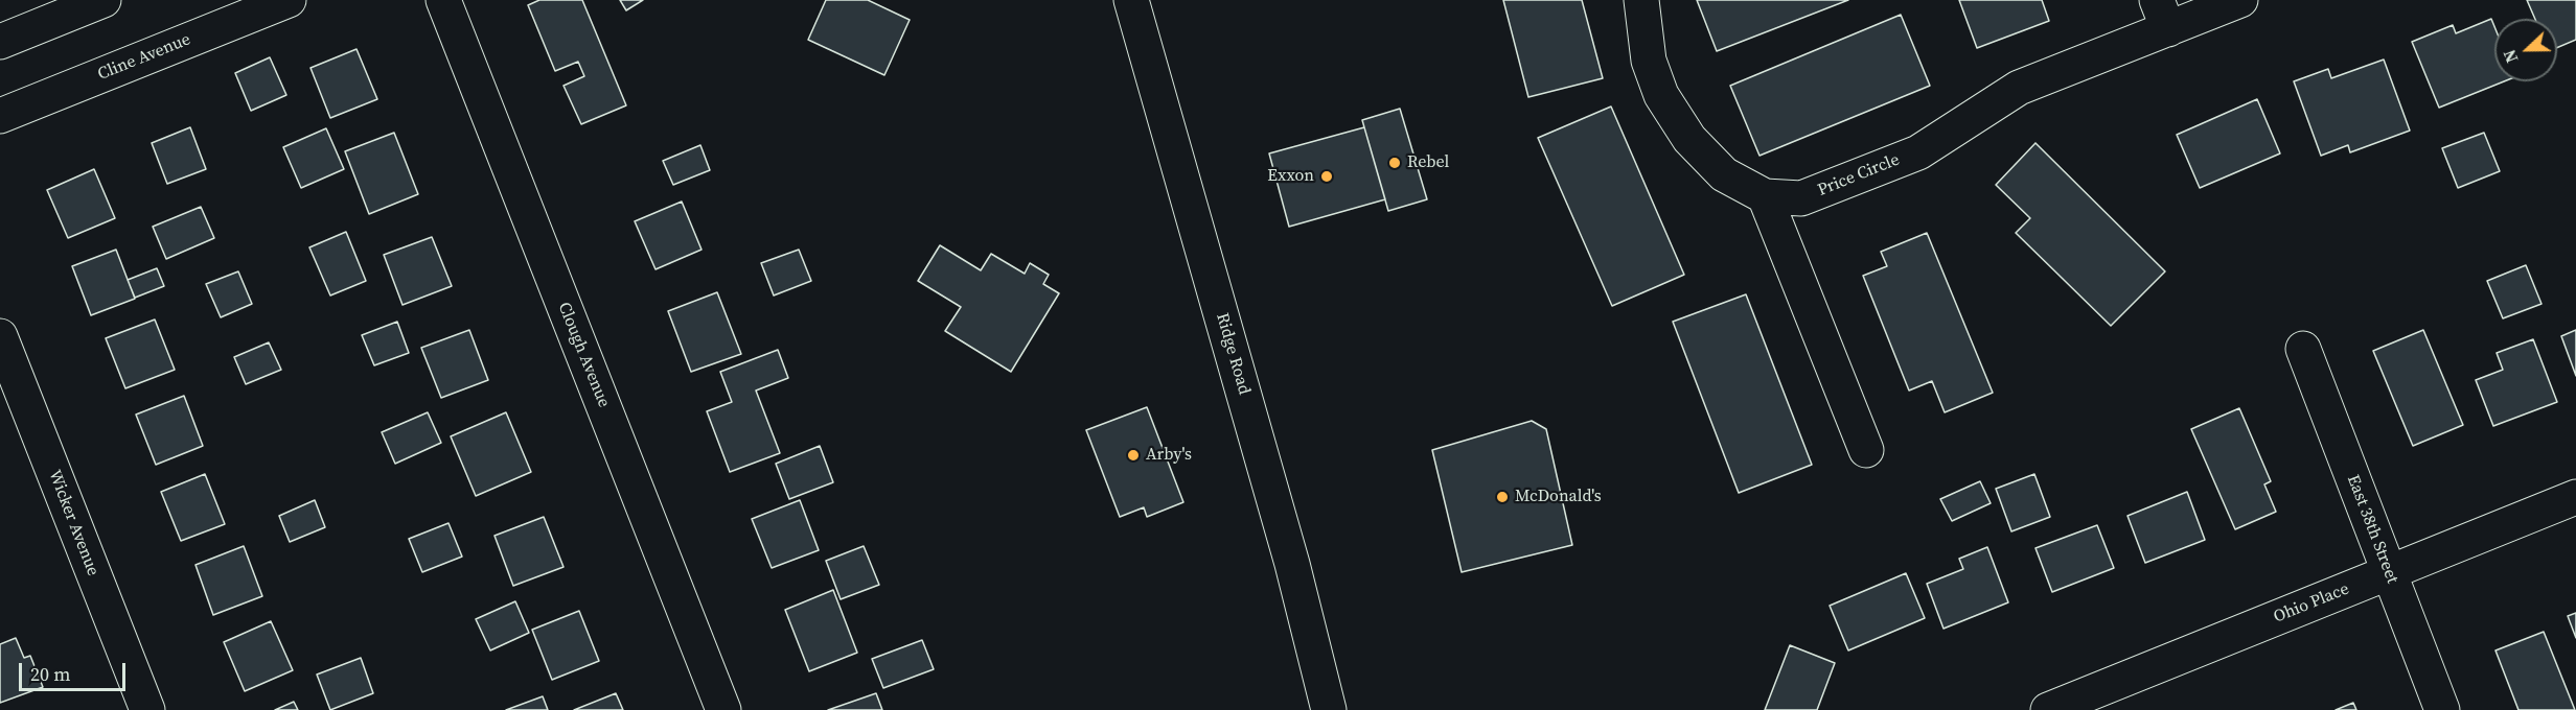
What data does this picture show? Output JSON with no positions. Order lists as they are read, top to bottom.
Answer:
{
  "streets": {
    "street": [
      "Cline Avenue",
      "Price Circle",
      "Ridge Road",
      "Clough Avenue",
      "Wicker Avenue",
      "East 38th Street",
      "Ohio Place"
    ]
  },
  "crossings": [
    ["East 38th Street", "Ohio Place"]
  ],
  "places": [
    "Rebel",
    "Exxon",
    "Arby's",
    "McDonald's"
  ],
  "scale_bar": "20 m",
  "north": "left"
}
